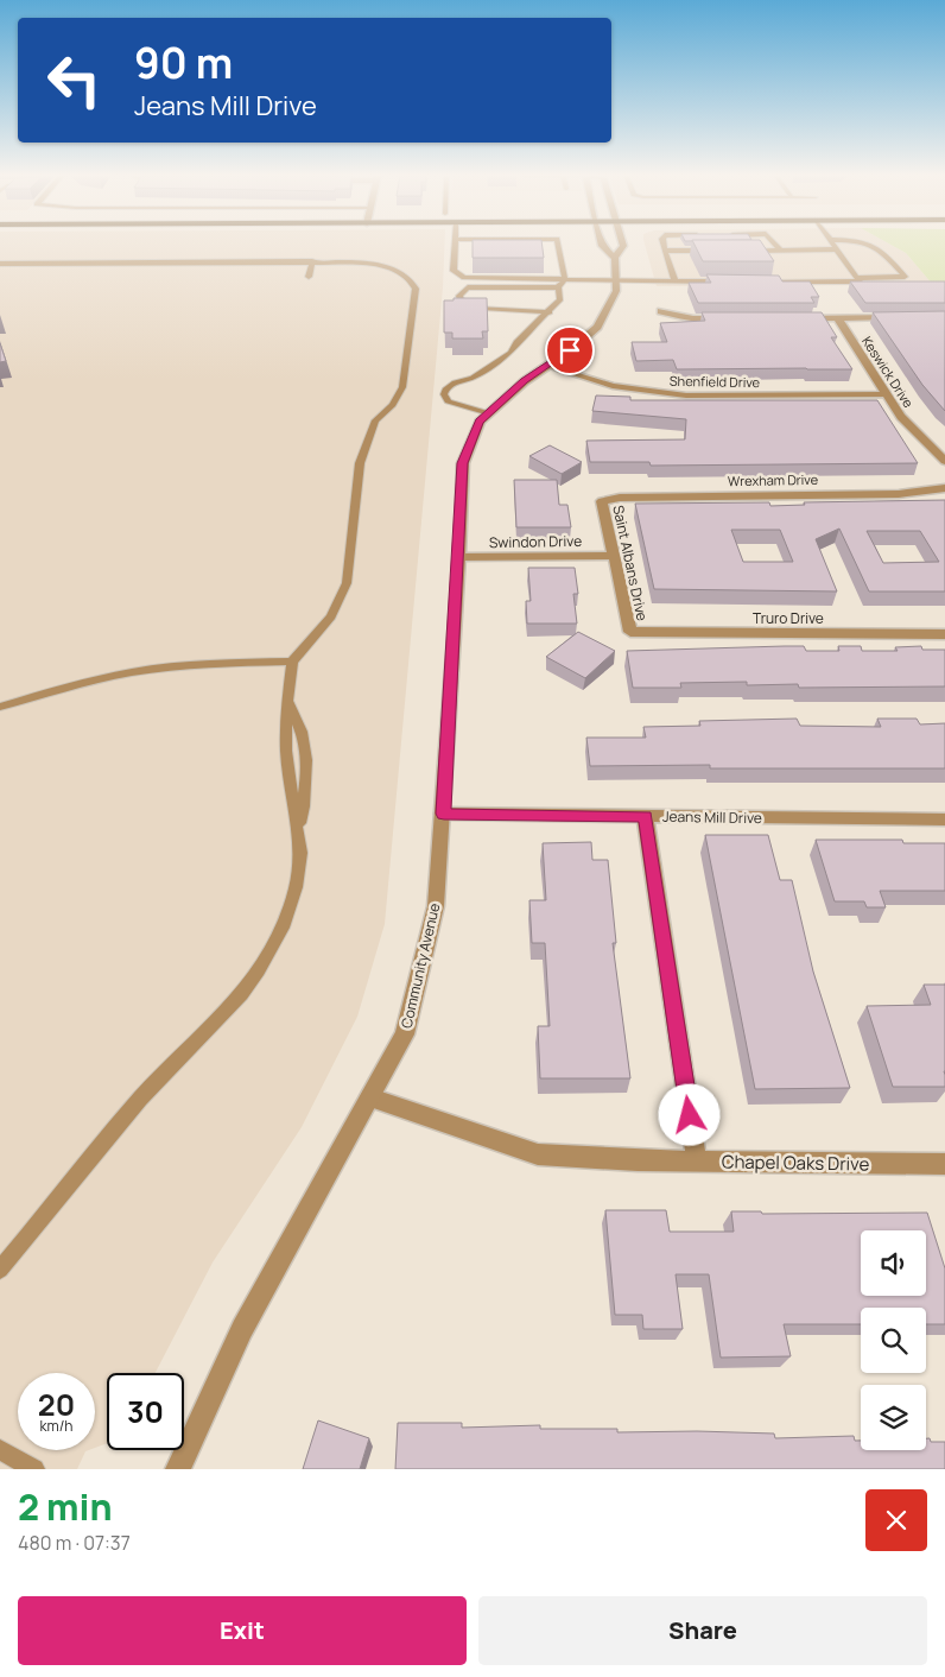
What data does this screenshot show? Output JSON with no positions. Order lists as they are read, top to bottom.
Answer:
{
  "streets": {
    "street": [
      "Keswick Drive",
      "Shenfield Drive",
      "Wrexham Drive",
      "Swindon Drive",
      "Saint Albans Drive",
      "Truro Drive",
      "Jeans Mill Drive",
      "Community Avenue",
      "Chapel Oaks Drive"
    ]
  },
  "crossings": [
    ["Keswick Drive", "Shenfield Drive"],
    ["Shenfield Drive", "Community Avenue"],
    ["Wrexham Drive", "Saint Albans Drive"],
    ["Swindon Drive", "Saint Albans Drive"],
    ["Swindon Drive", "Community Avenue"],
    ["Saint Albans Drive", "Truro Drive"],
    ["Jeans Mill Drive", "Community Avenue"],
    ["Community Avenue", "Chapel Oaks Drive"]
  ],
  "page": {
    "turn": ["90 m", "Jeans Mill Drive"],
    "speed": "20 km/h",
    "limit": "30",
    "heading": ["2 min", "480 m · 07:37"],
    "buttons": ["Exit", "Share"]
  }
}
